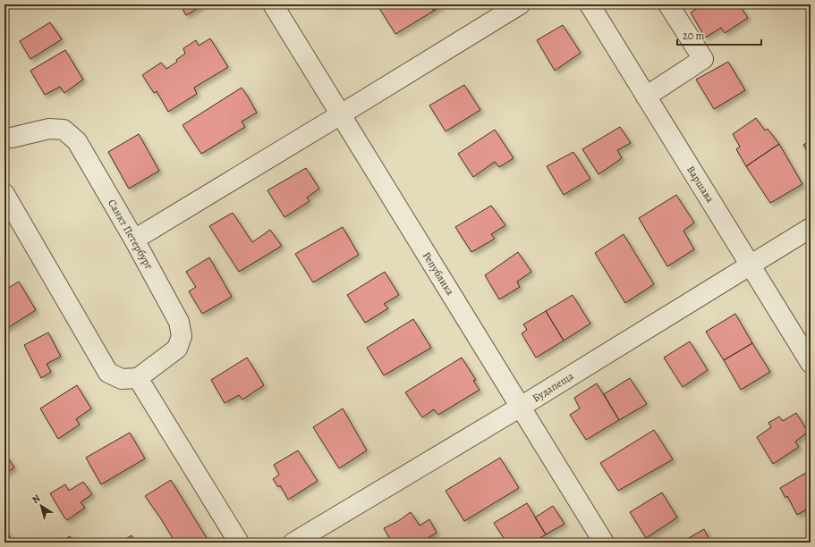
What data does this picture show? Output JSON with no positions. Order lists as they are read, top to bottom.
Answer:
{
  "streets": {
    "street": [
      "Варшава",
      "Санкт Петербург",
      "Република",
      "Будапеща"
    ]
  },
  "crossings": [
    ["Варшава", "Будапеща"],
    ["Република", "Будапеща"]
  ],
  "scale_bar": "20 m",
  "north": "top left"
}
